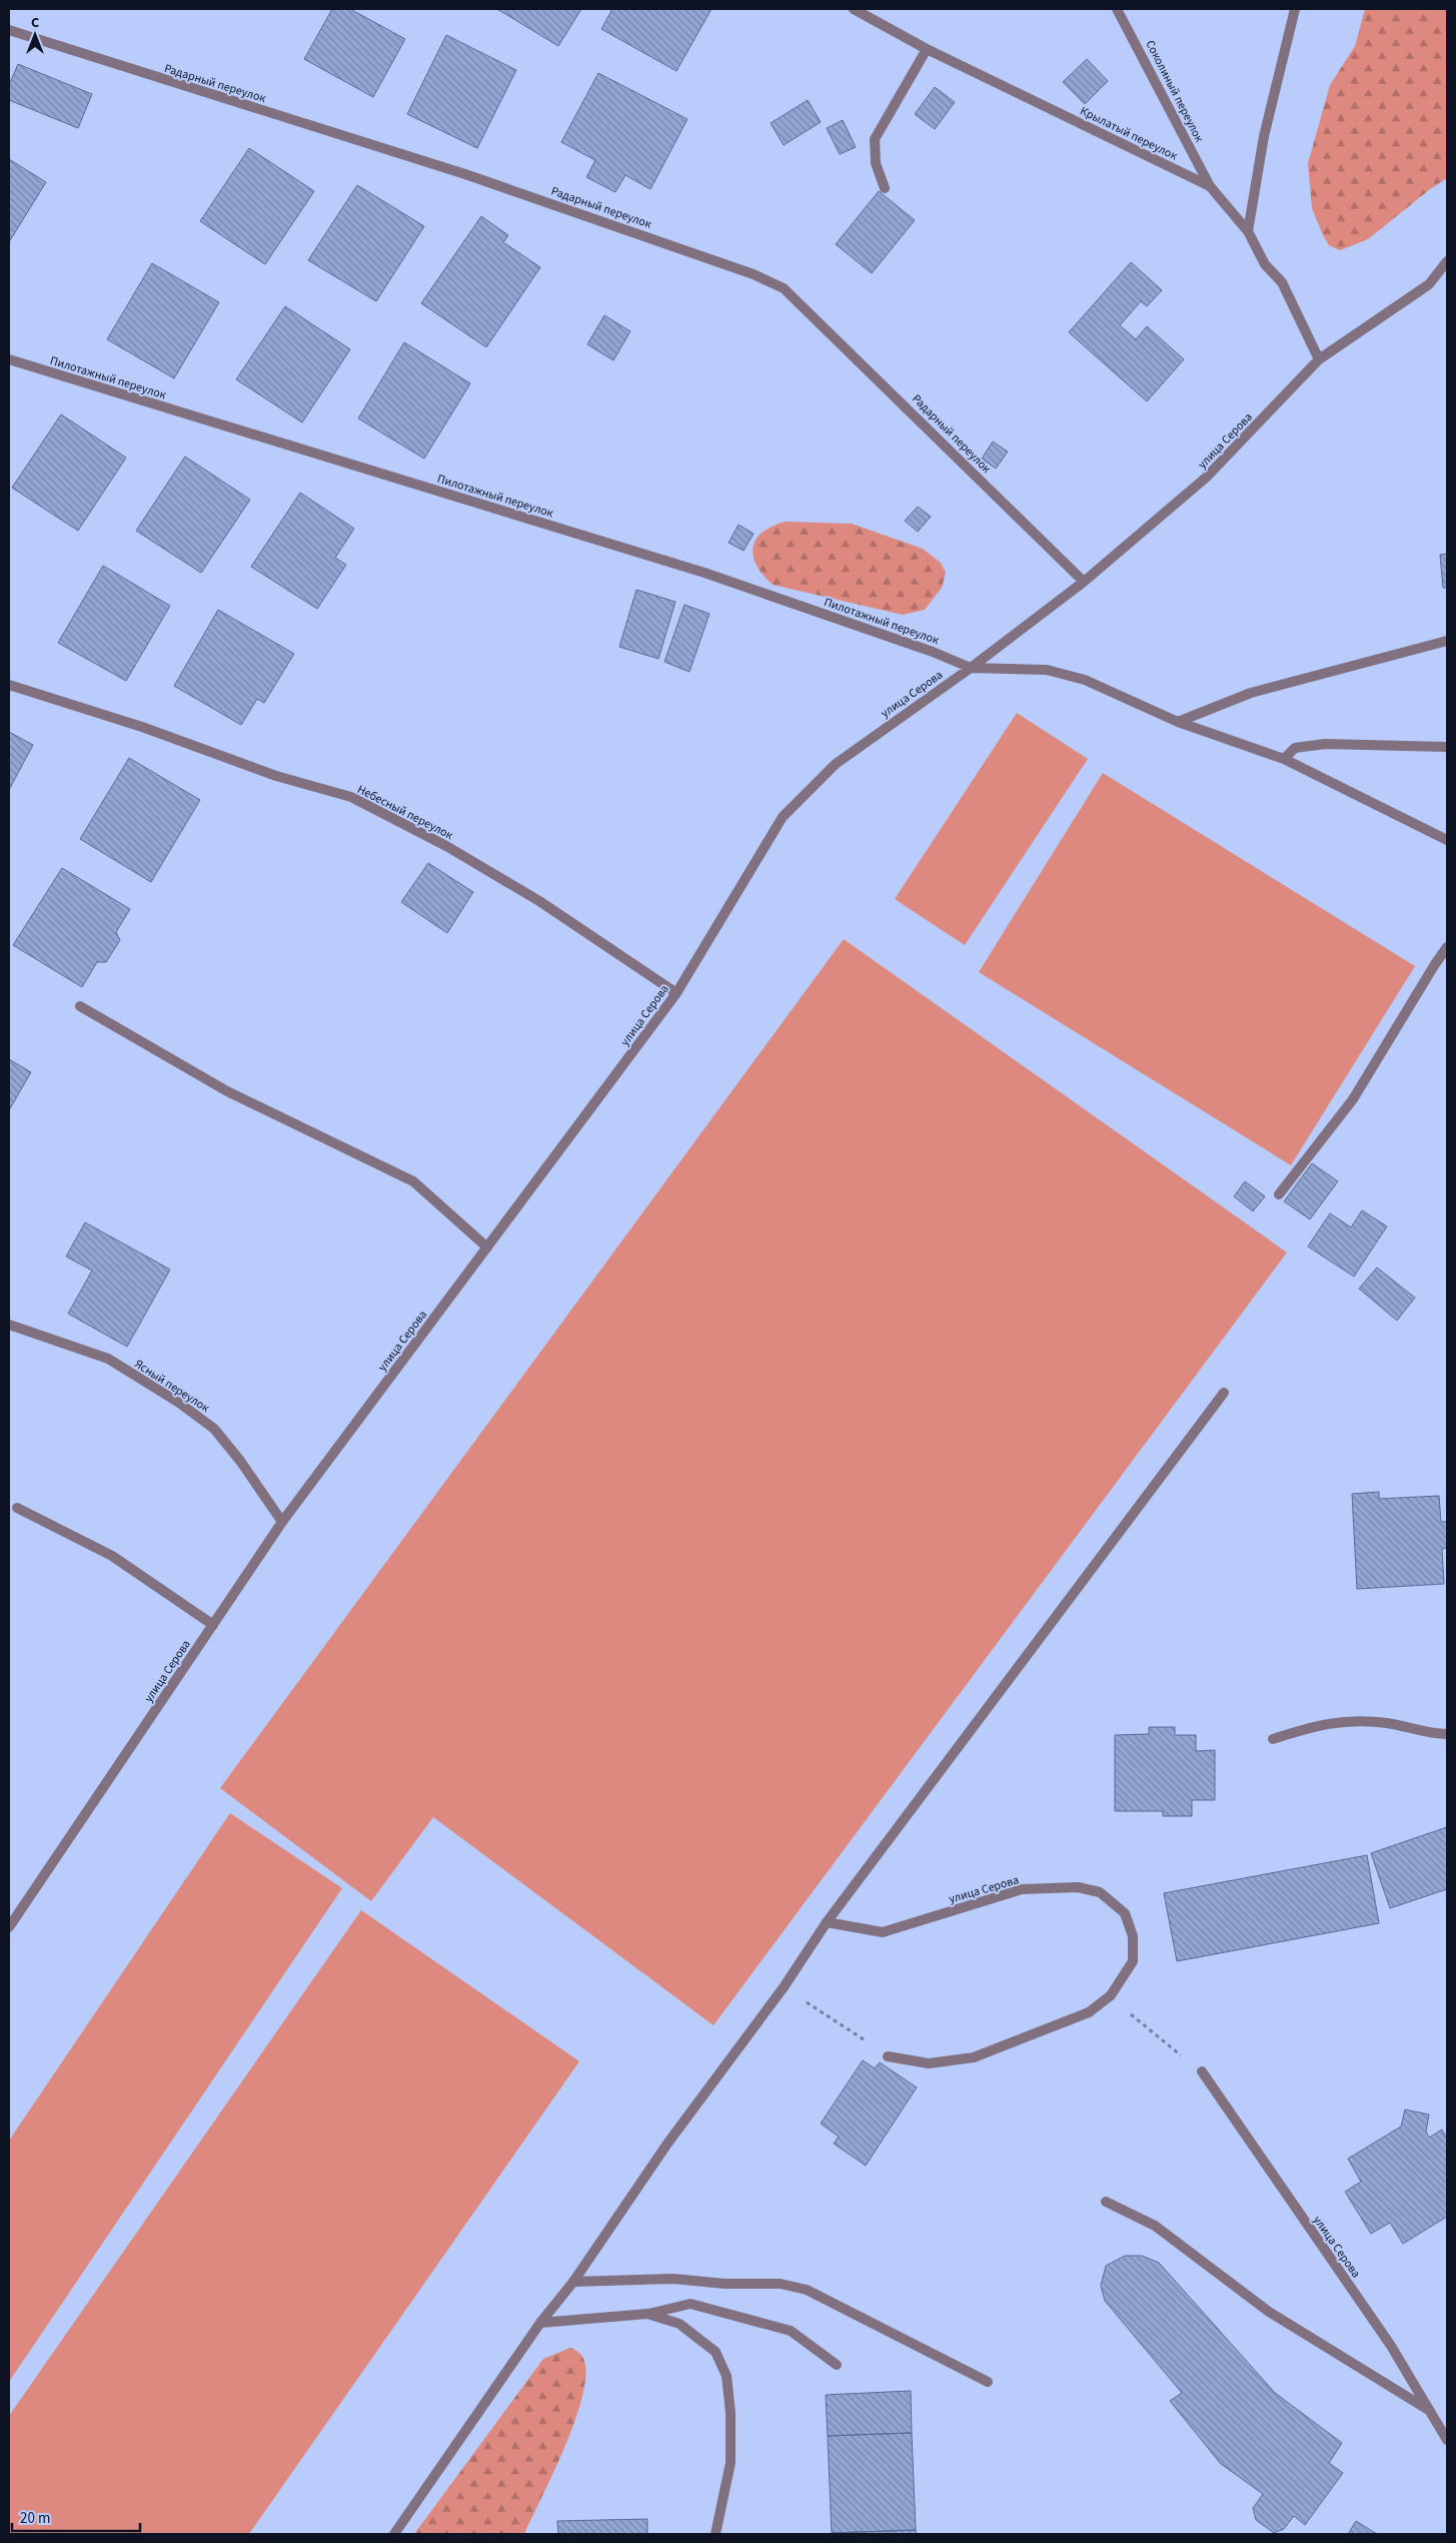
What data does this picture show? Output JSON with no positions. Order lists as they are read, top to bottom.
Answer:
{
  "streets": {
    "street": [
      "Радарный переулок",
      "Соколиный переулок",
      "Крылатый переулок",
      "Пилотажный переулок",
      "улица Серова",
      "Небесный переулок",
      "Ясный переулок"
    ]
  },
  "crossings": [
    ["Радарный переулок", "улица Серова"],
    ["Соколиный переулок", "Крылатый переулок"],
    ["Крылатый переулок", "улица Серова"],
    ["Пилотажный переулок", "улица Серова"],
    ["улица Серова", "Небесный переулок"],
    ["улица Серова", "Ясный переулок"]
  ],
  "scale_bar": "20 m",
  "north": "top"
}
